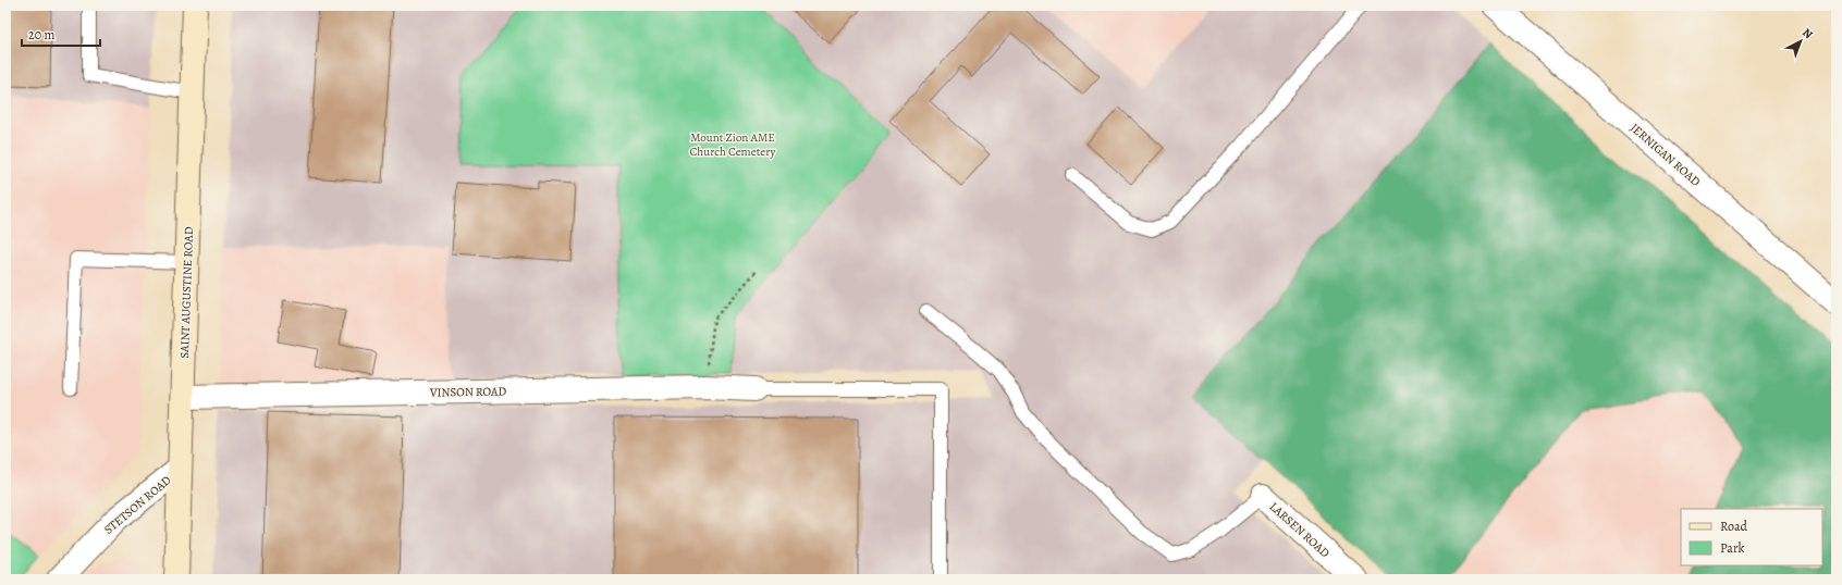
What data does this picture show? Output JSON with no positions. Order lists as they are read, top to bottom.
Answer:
{
  "streets": {
    "main road": ["SAINT AUGUSTINE ROAD"],
    "street": [
      "JERNIGAN ROAD",
      "VINSON ROAD",
      "STETSON ROAD",
      "LARSEN ROAD"
    ]
  },
  "crossings": [
    ["SAINT AUGUSTINE ROAD", "VINSON ROAD"],
    ["SAINT AUGUSTINE ROAD", "STETSON ROAD"]
  ],
  "parks": ["Mount Zion AME Church Cemetery"],
  "legend": ["Road", "Park"],
  "scale_bar": "20 m",
  "north": "top right"
}
